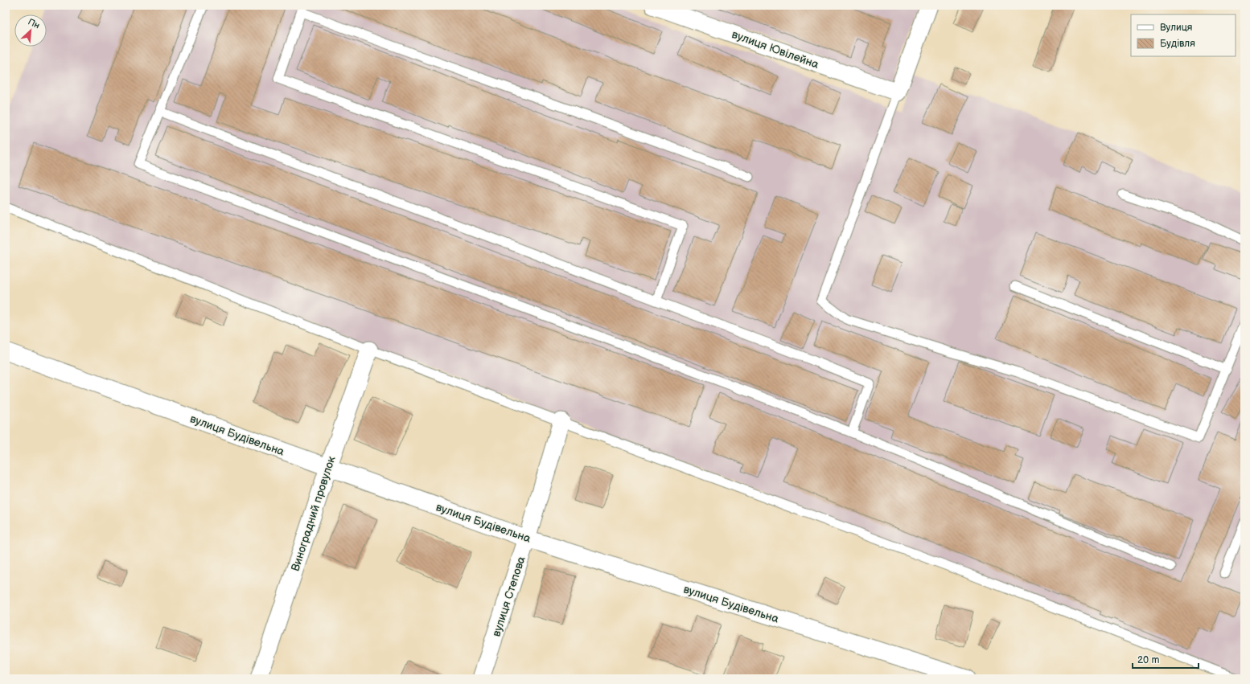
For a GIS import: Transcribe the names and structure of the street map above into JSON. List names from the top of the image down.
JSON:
{
  "streets": {
    "street": [
      "вулиця Ювілейна",
      "вулиця Будівельна",
      "Виноградний провулок",
      "вулиця Степова"
    ]
  },
  "crossings": [
    ["вулиця Будівельна", "Виноградний провулок"],
    ["вулиця Будівельна", "вулиця Степова"]
  ],
  "legend": ["Вулиця", "Будівля"],
  "scale_bar": "20 m",
  "north": "top right"
}
